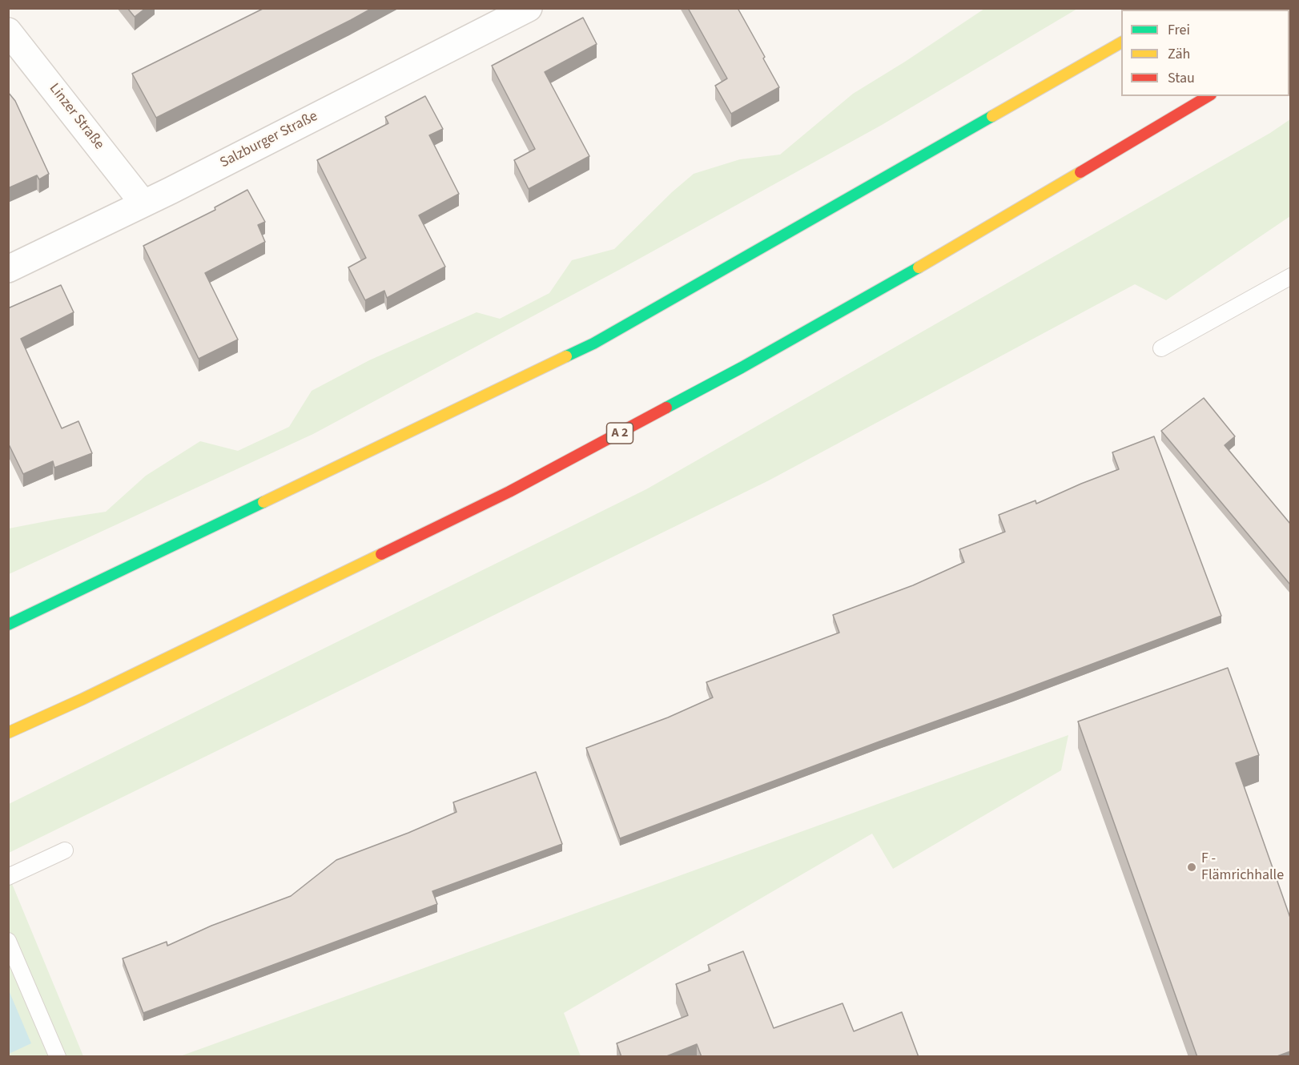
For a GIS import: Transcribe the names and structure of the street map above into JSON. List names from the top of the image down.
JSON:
{
  "streets": {
    "highway": ["A 2"],
    "street": ["Linzer Straße", "Salzburger Straße"]
  },
  "crossings": [
    ["Linzer Straße", "Salzburger Straße"]
  ],
  "places": ["F - Flämrichhalle"],
  "legend": ["Frei", "Zäh", "Stau"]
}
